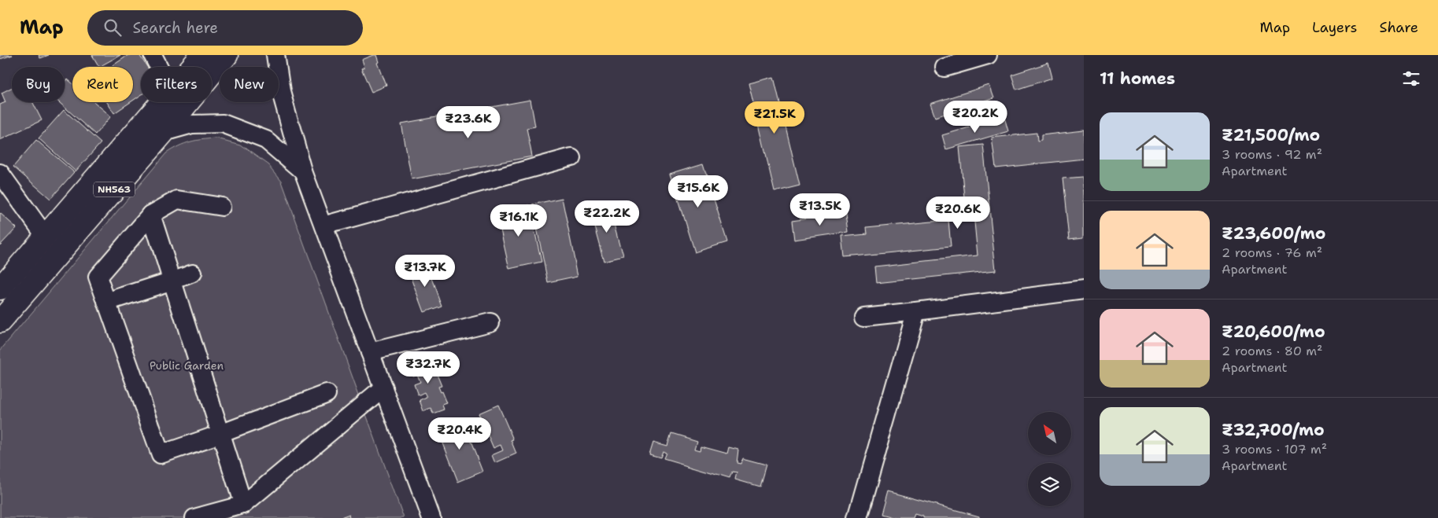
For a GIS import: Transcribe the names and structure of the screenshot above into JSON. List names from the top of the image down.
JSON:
{
  "streets": {
    "highway": ["NH563"]
  },
  "parks": ["Public Garden"],
  "north": "top left",
  "page": {
    "header": "Map",
    "search": "Search here",
    "nav": ["Map", "Layers", "Share"],
    "heading": "11 homes",
    "chip": [
      "Buy",
      "Rent",
      "Filters",
      "New"
    ],
    "price": [
      "₹20.2K",
      "₹21.5K",
      "₹23.6K",
      "₹15.6K",
      "₹13.5K",
      "₹20.6K",
      "₹22.2K",
      "₹16.1K",
      "₹13.7K",
      "₹32.7K",
      "₹20.4K"
    ],
    "list": [
      {
        "name": "₹21,500/mo",
        "note": "3 rooms · 92 m² · Apartment"
      },
      {
        "name": "₹23,600/mo",
        "note": "2 rooms · 76 m² · Apartment"
      },
      {
        "name": "₹20,600/mo",
        "note": "2 rooms · 80 m² · Apartment"
      },
      {
        "name": "₹32,700/mo",
        "note": "3 rooms · 107 m² · Apartment"
      }
    ]
  }
}
